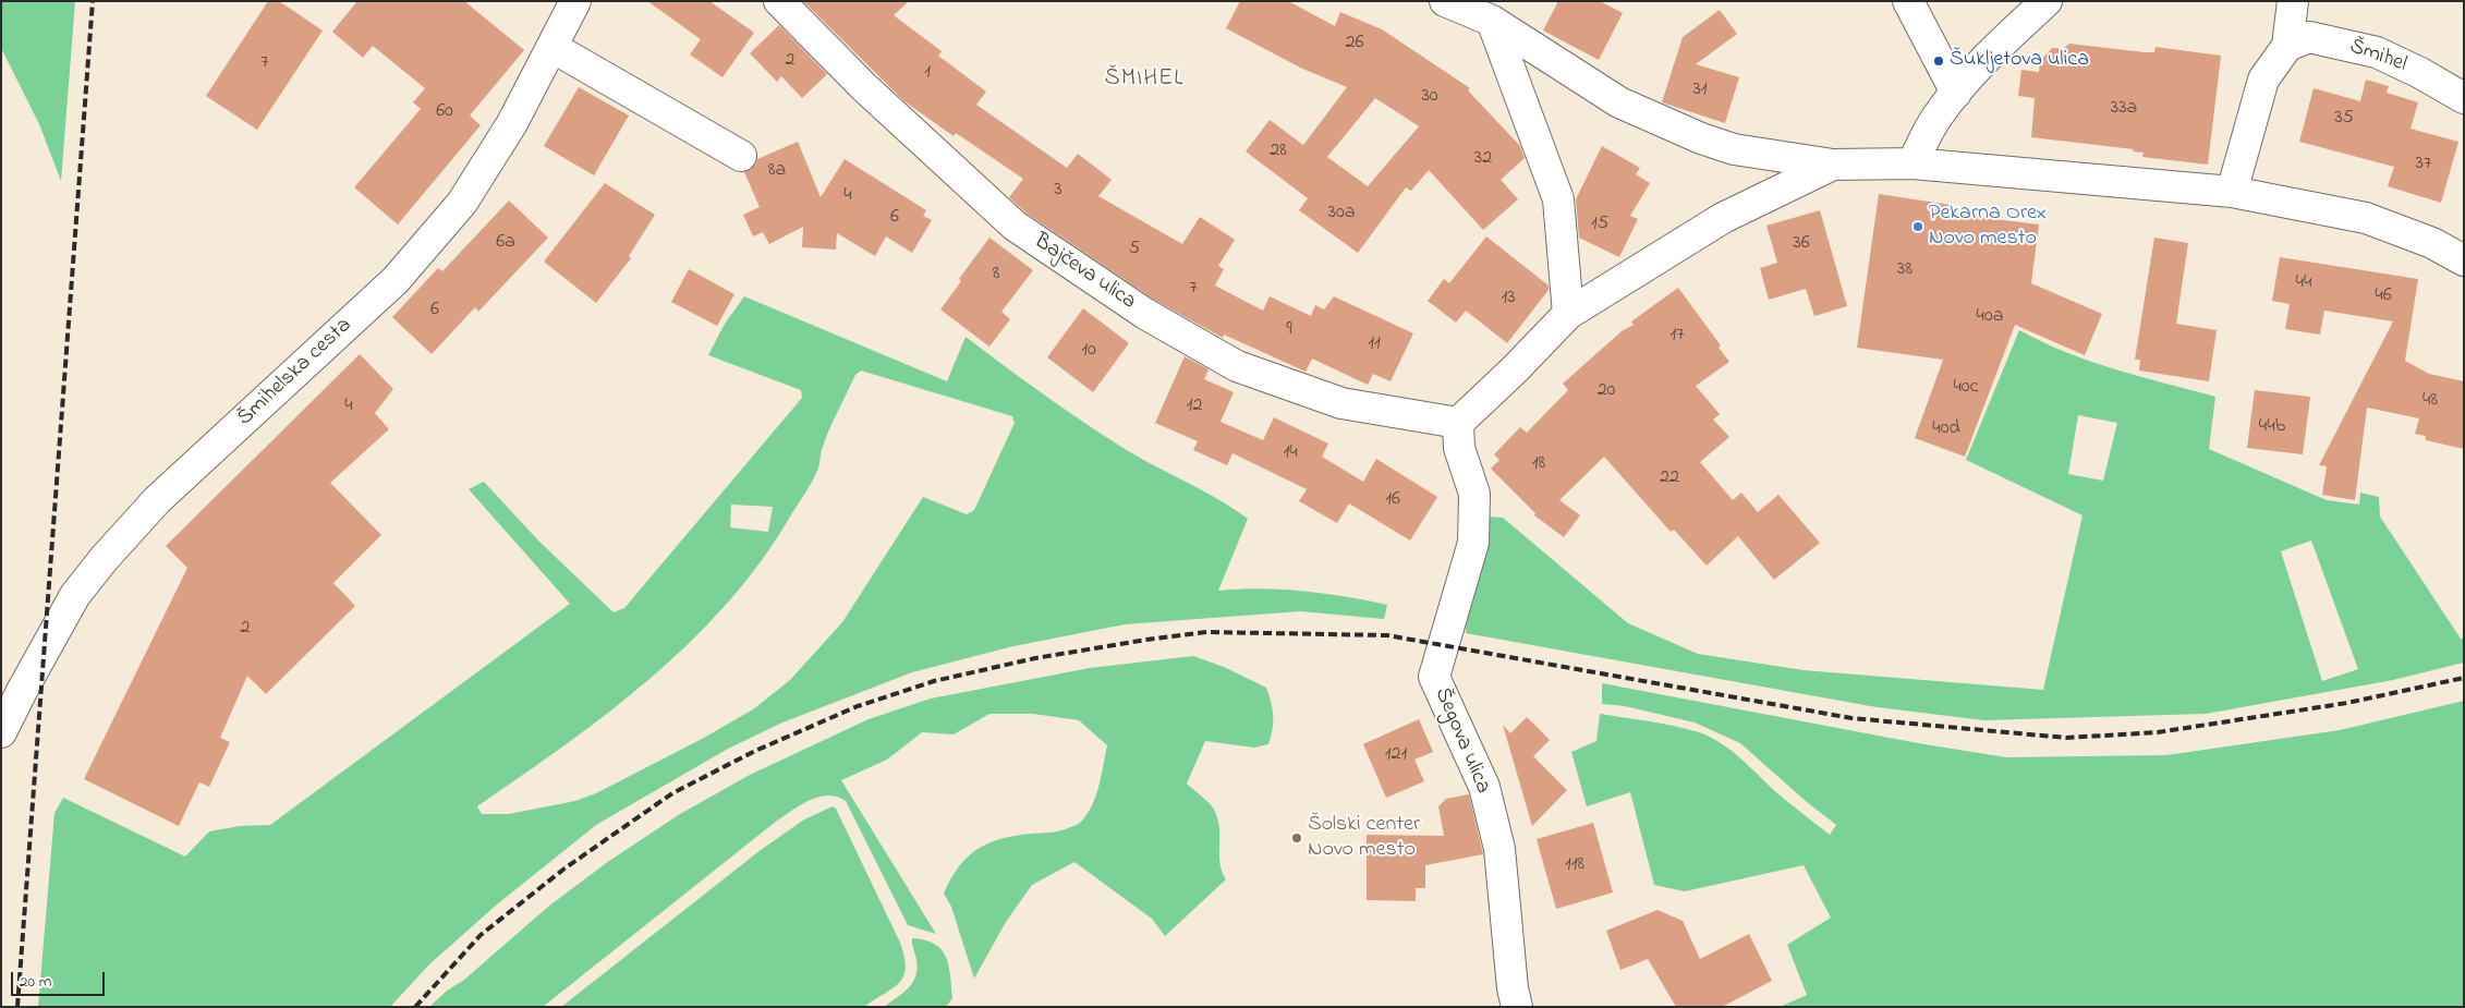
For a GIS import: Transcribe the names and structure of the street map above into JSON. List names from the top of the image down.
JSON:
{
  "streets": {
    "street": [
      "Šmihel",
      "Bajčeva ulica",
      "Šmihelska cesta",
      "Šegova ulica"
    ]
  },
  "crossings": [
    ["Bajčeva ulica", "Šegova ulica"]
  ],
  "districts": ["ŠMIHEL"],
  "places": ["Šukljetova ulica", "Pekarna Orex Novo mesto", "Šolski center Novo mesto"],
  "house_numbers": [
    "26",
    "2",
    "7",
    "1",
    "31",
    "30",
    "33a",
    "60",
    "35",
    "28",
    "32",
    "37",
    "8a",
    "3",
    "4",
    "30a",
    "6",
    "15",
    "6a",
    "36",
    "5",
    "38",
    "8",
    "44",
    "7",
    "46",
    "13",
    "6",
    "40a",
    "9",
    "17",
    "11",
    "10",
    "40c",
    "20",
    "48",
    "4",
    "12",
    "44b",
    "40d",
    "14",
    "18",
    "22",
    "16",
    "2",
    "121",
    "118"
  ],
  "scale_bar": "20 m"
}
